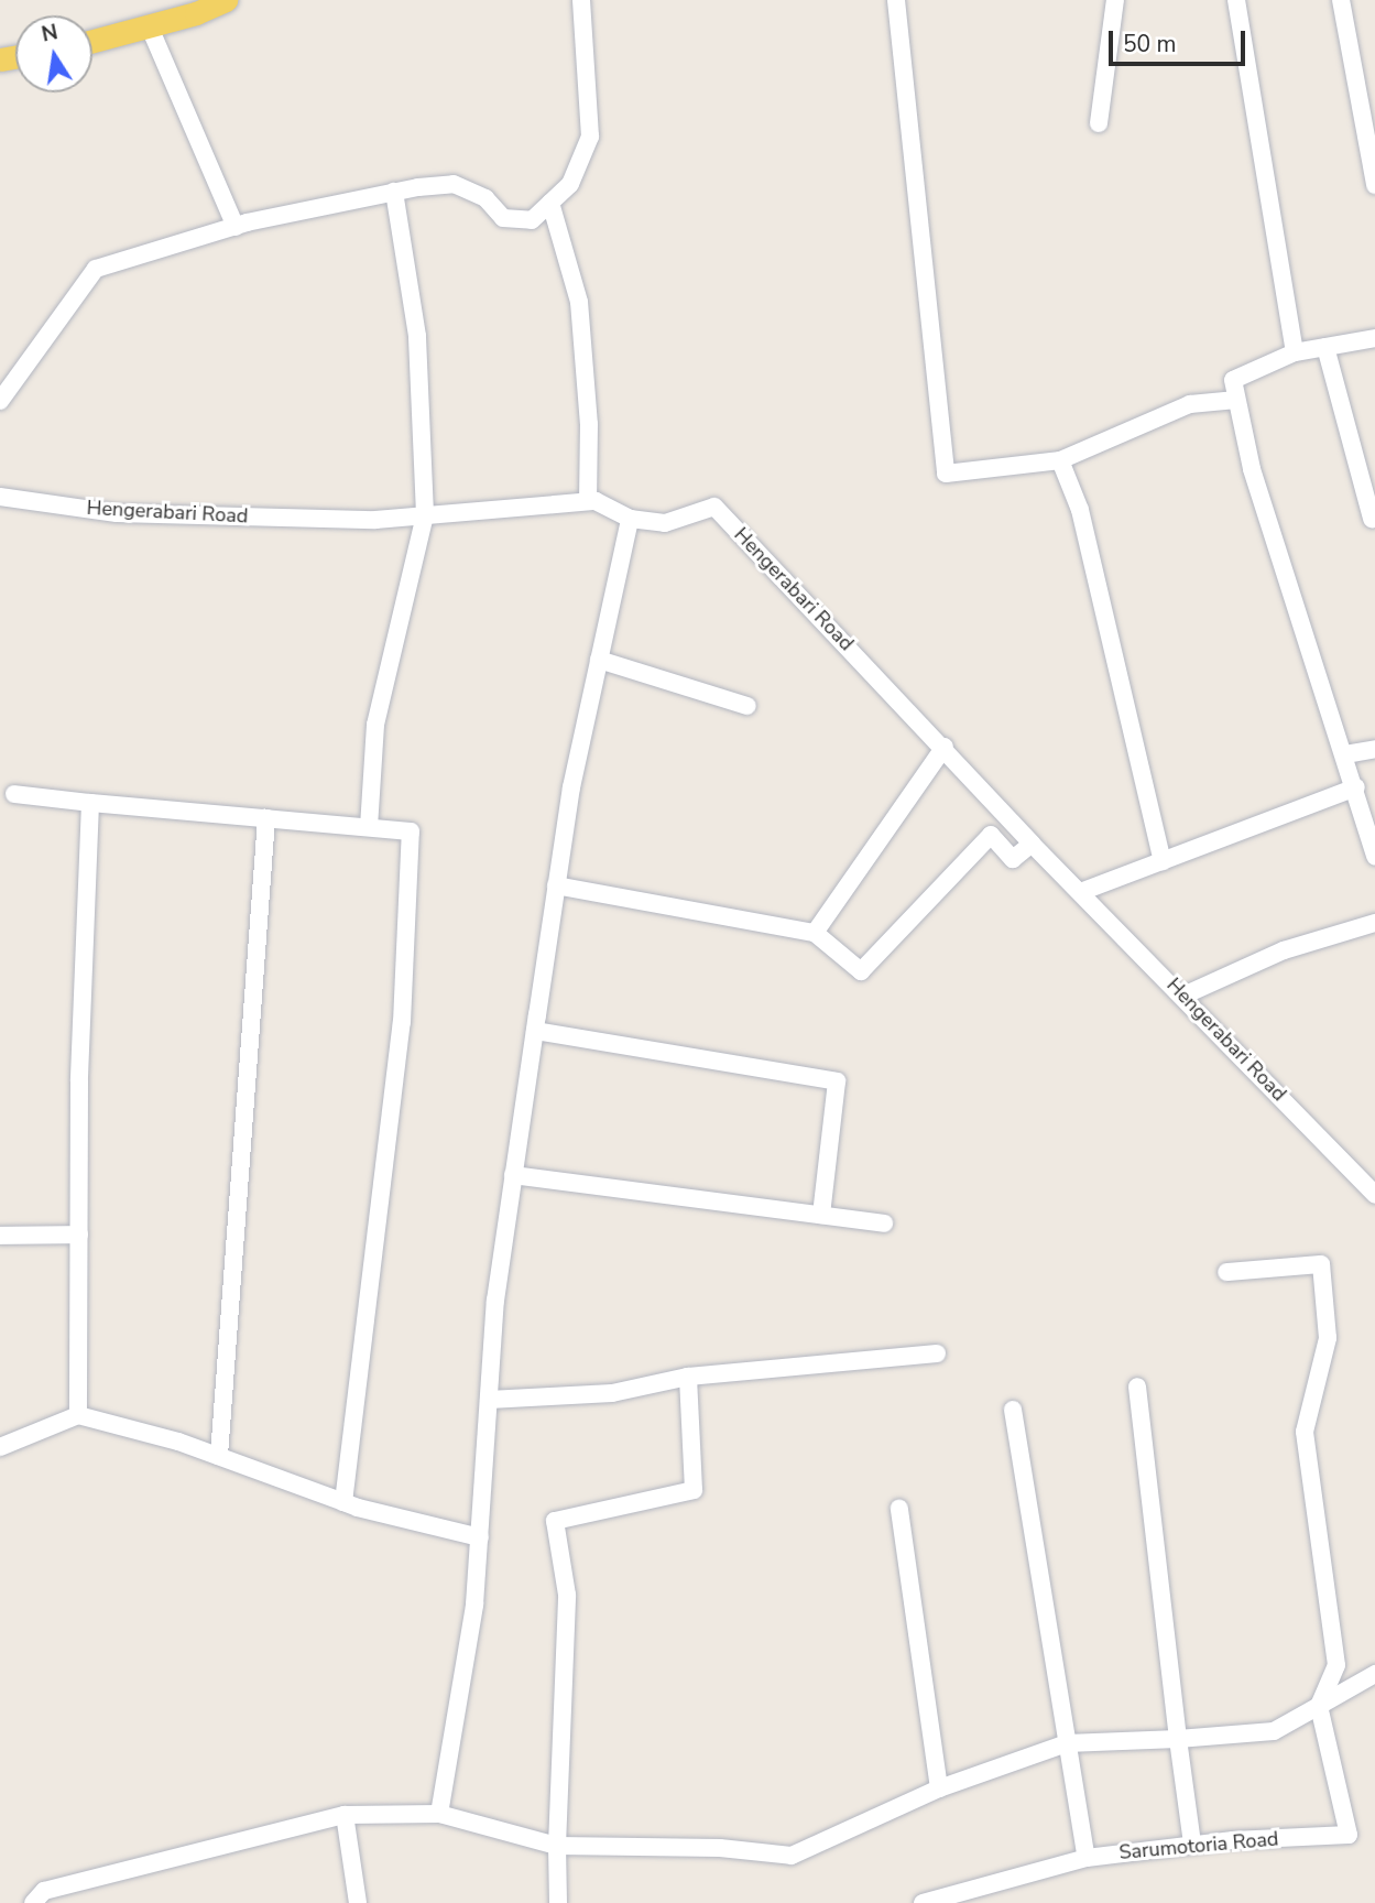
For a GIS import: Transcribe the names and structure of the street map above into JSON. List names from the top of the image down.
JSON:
{
  "streets": {
    "street": ["Hengerabari Road", "Sarumotoria Road"]
  },
  "scale_bar": "50 m",
  "north": "top"
}
